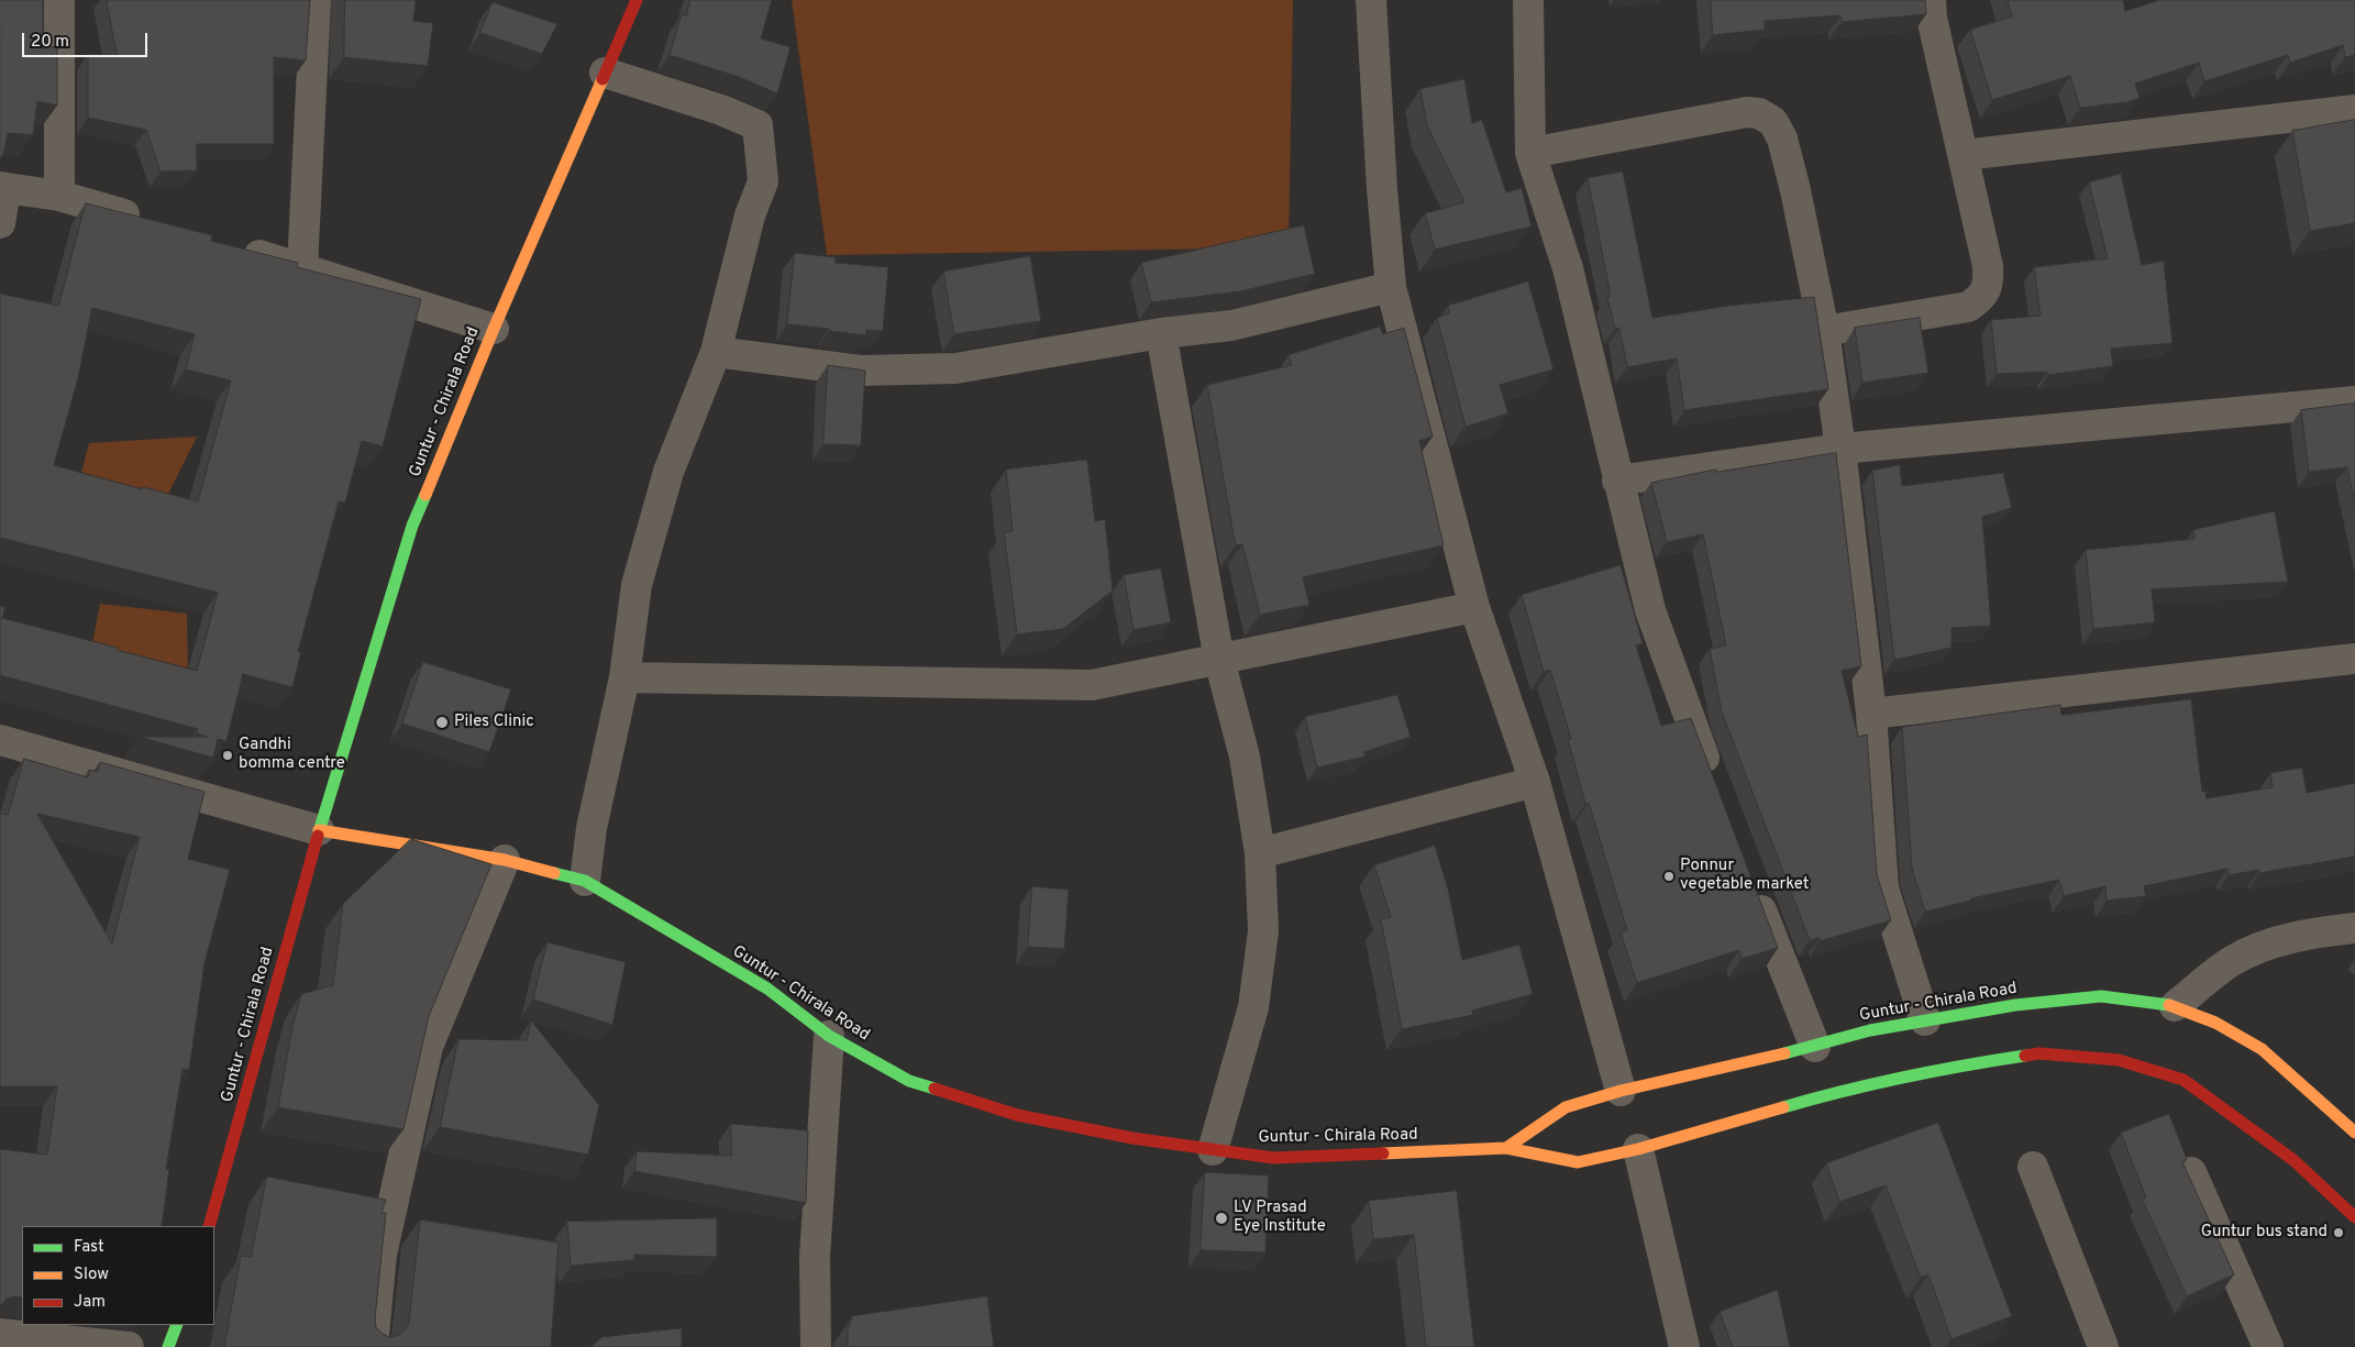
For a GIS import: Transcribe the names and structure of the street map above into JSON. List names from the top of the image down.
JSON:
{
  "streets": {
    "main road": ["Guntur - Chirala Road"]
  },
  "places": [
    "Piles Clinic",
    "Gandhi bomma centre",
    "Ponnur vegetable market",
    "LV Prasad Eye Institute",
    "Guntur bus stand"
  ],
  "legend": ["Fast", "Slow", "Jam"],
  "scale_bar": "20 m"
}
